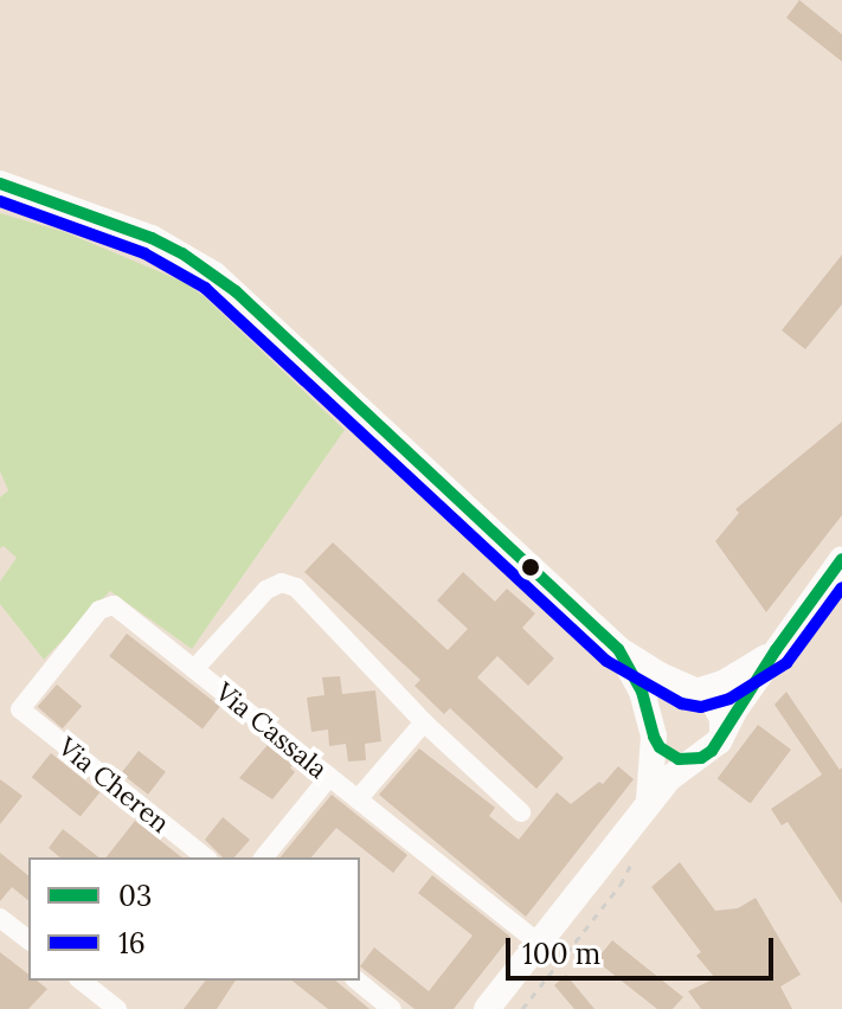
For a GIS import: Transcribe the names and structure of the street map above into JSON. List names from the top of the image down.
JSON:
{
  "streets": {
    "street": ["Via Cassala", "Via Cheren"]
  },
  "crossings": [
    ["Via Cassala", "Via Cheren"]
  ],
  "lines": ["transit line 03", "transit line 16"],
  "legend": ["03", "16"],
  "scale_bar": "100 m"
}
